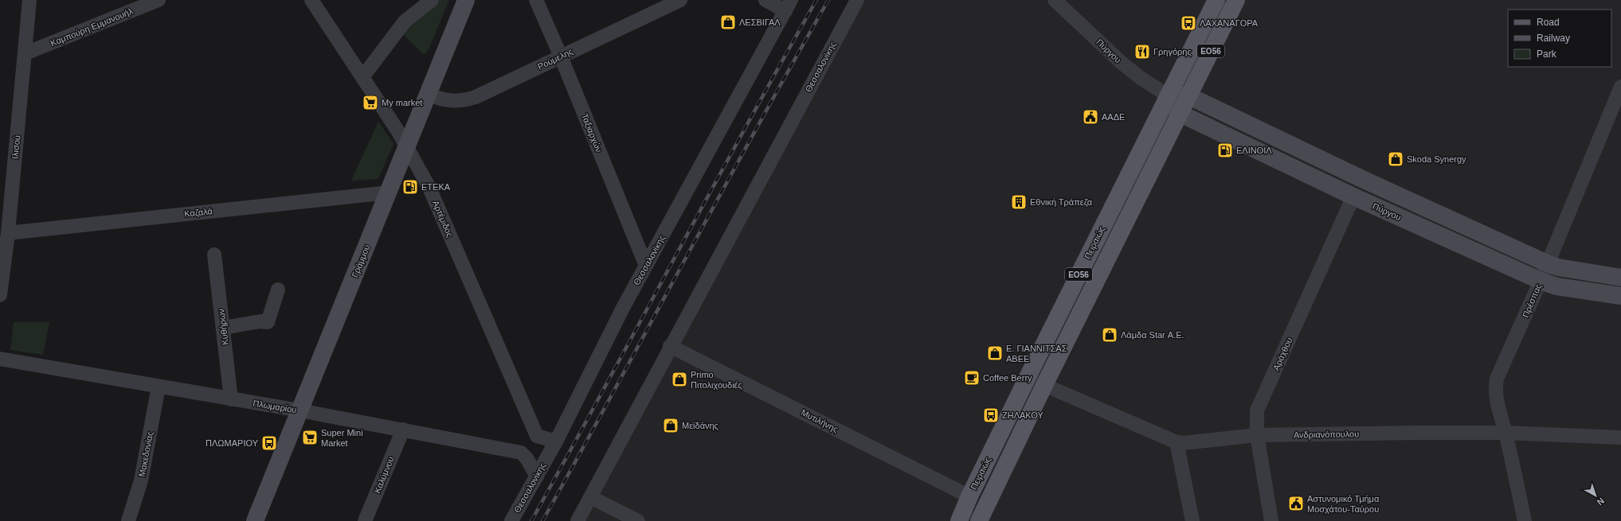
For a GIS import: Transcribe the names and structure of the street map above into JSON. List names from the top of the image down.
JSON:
{
  "streets": {
    "main road": ["ΕΟ56", "Πειραιώς"],
    "street": [
      "Καμπούρη Εμμανουήλ",
      "Πύργου",
      "Ρούμελης",
      "Θεσσαλονίκης",
      "Ταξιαρχών",
      "Ιλισού",
      "Καζαλά",
      "Αρτέμιδος",
      "Γράμμου",
      "Πρέσπας",
      "Κυθήρων",
      "Αράχθου",
      "Πλωμαρίου",
      "Μυτιλήνης",
      "Ανδριανόπουλου",
      "Μακεδονίας",
      "Καλύμνου"
    ]
  },
  "crossings": [
    ["Καμπούρη Εμμανουήλ", "Ιλισού"],
    ["Πύργου", "Πειραιώς"],
    ["Πύργου", "Πρέσπας"],
    ["Πύργου", "Αράχθου"],
    ["Ρούμελης", "Ταξιαρχών"],
    ["Ρούμελης", "Γράμμου"],
    ["Θεσσαλονίκης", "Ταξιαρχών"],
    ["Θεσσαλονίκης", "Αρτέμιδος"],
    ["Θεσσαλονίκης", "Πλωμαρίου"],
    ["Θεσσαλονίκης", "Μυτιλήνης"],
    ["Ιλισού", "Καζαλά"],
    ["Καζαλά", "Γράμμου"],
    ["Αρτέμιδος", "Γράμμου"],
    ["Πειραιώς", "Μυτιλήνης"],
    ["Πειραιώς", "Ανδριανόπουλου"],
    ["Γράμμου", "Πλωμαρίου"],
    ["Πρέσπας", "Ανδριανόπουλου"],
    ["Κυθήρων", "Πλωμαρίου"],
    ["Αράχθου", "Ανδριανόπουλου"],
    ["Πλωμαρίου", "Μακεδονίας"],
    ["Πλωμαρίου", "Καλύμνου"]
  ],
  "places": {
    "shop": [
      "ΛΕΣΒΙΓΑΛ",
      "Skoda Synergy",
      "Λάμδα Star Α.Ε.",
      "Ε. ΓΙΑΝΝΙΤΣΑΣ ΑΒΕΕ",
      "Primo Πιτολιχουδιές",
      "Μεϊδάνης"
    ],
    "bus stop": ["ΛΑΧΑΝΑΓΟΡΑ", "ΖΗΛΑΚΟΥ", "ΠΛΩΜΑΡΙΟΥ"],
    "restaurant": ["Γρηγόρης"],
    "supermarket": ["My market", "Super Mini Market"],
    "public building": ["ΑΑΔΕ", "Αστυνομικό Τμήμα Μοσχάτου-Ταύρου"],
    "fuel station": ["ΕΛΙΝΟΙΛ", "ΕΤΕΚΑ"],
    "building": ["Εθνική Τράπεζα"],
    "cafe": ["Coffee Berry"]
  },
  "legend": ["Road", "Railway", "Park"],
  "north": "bottom right"
}
